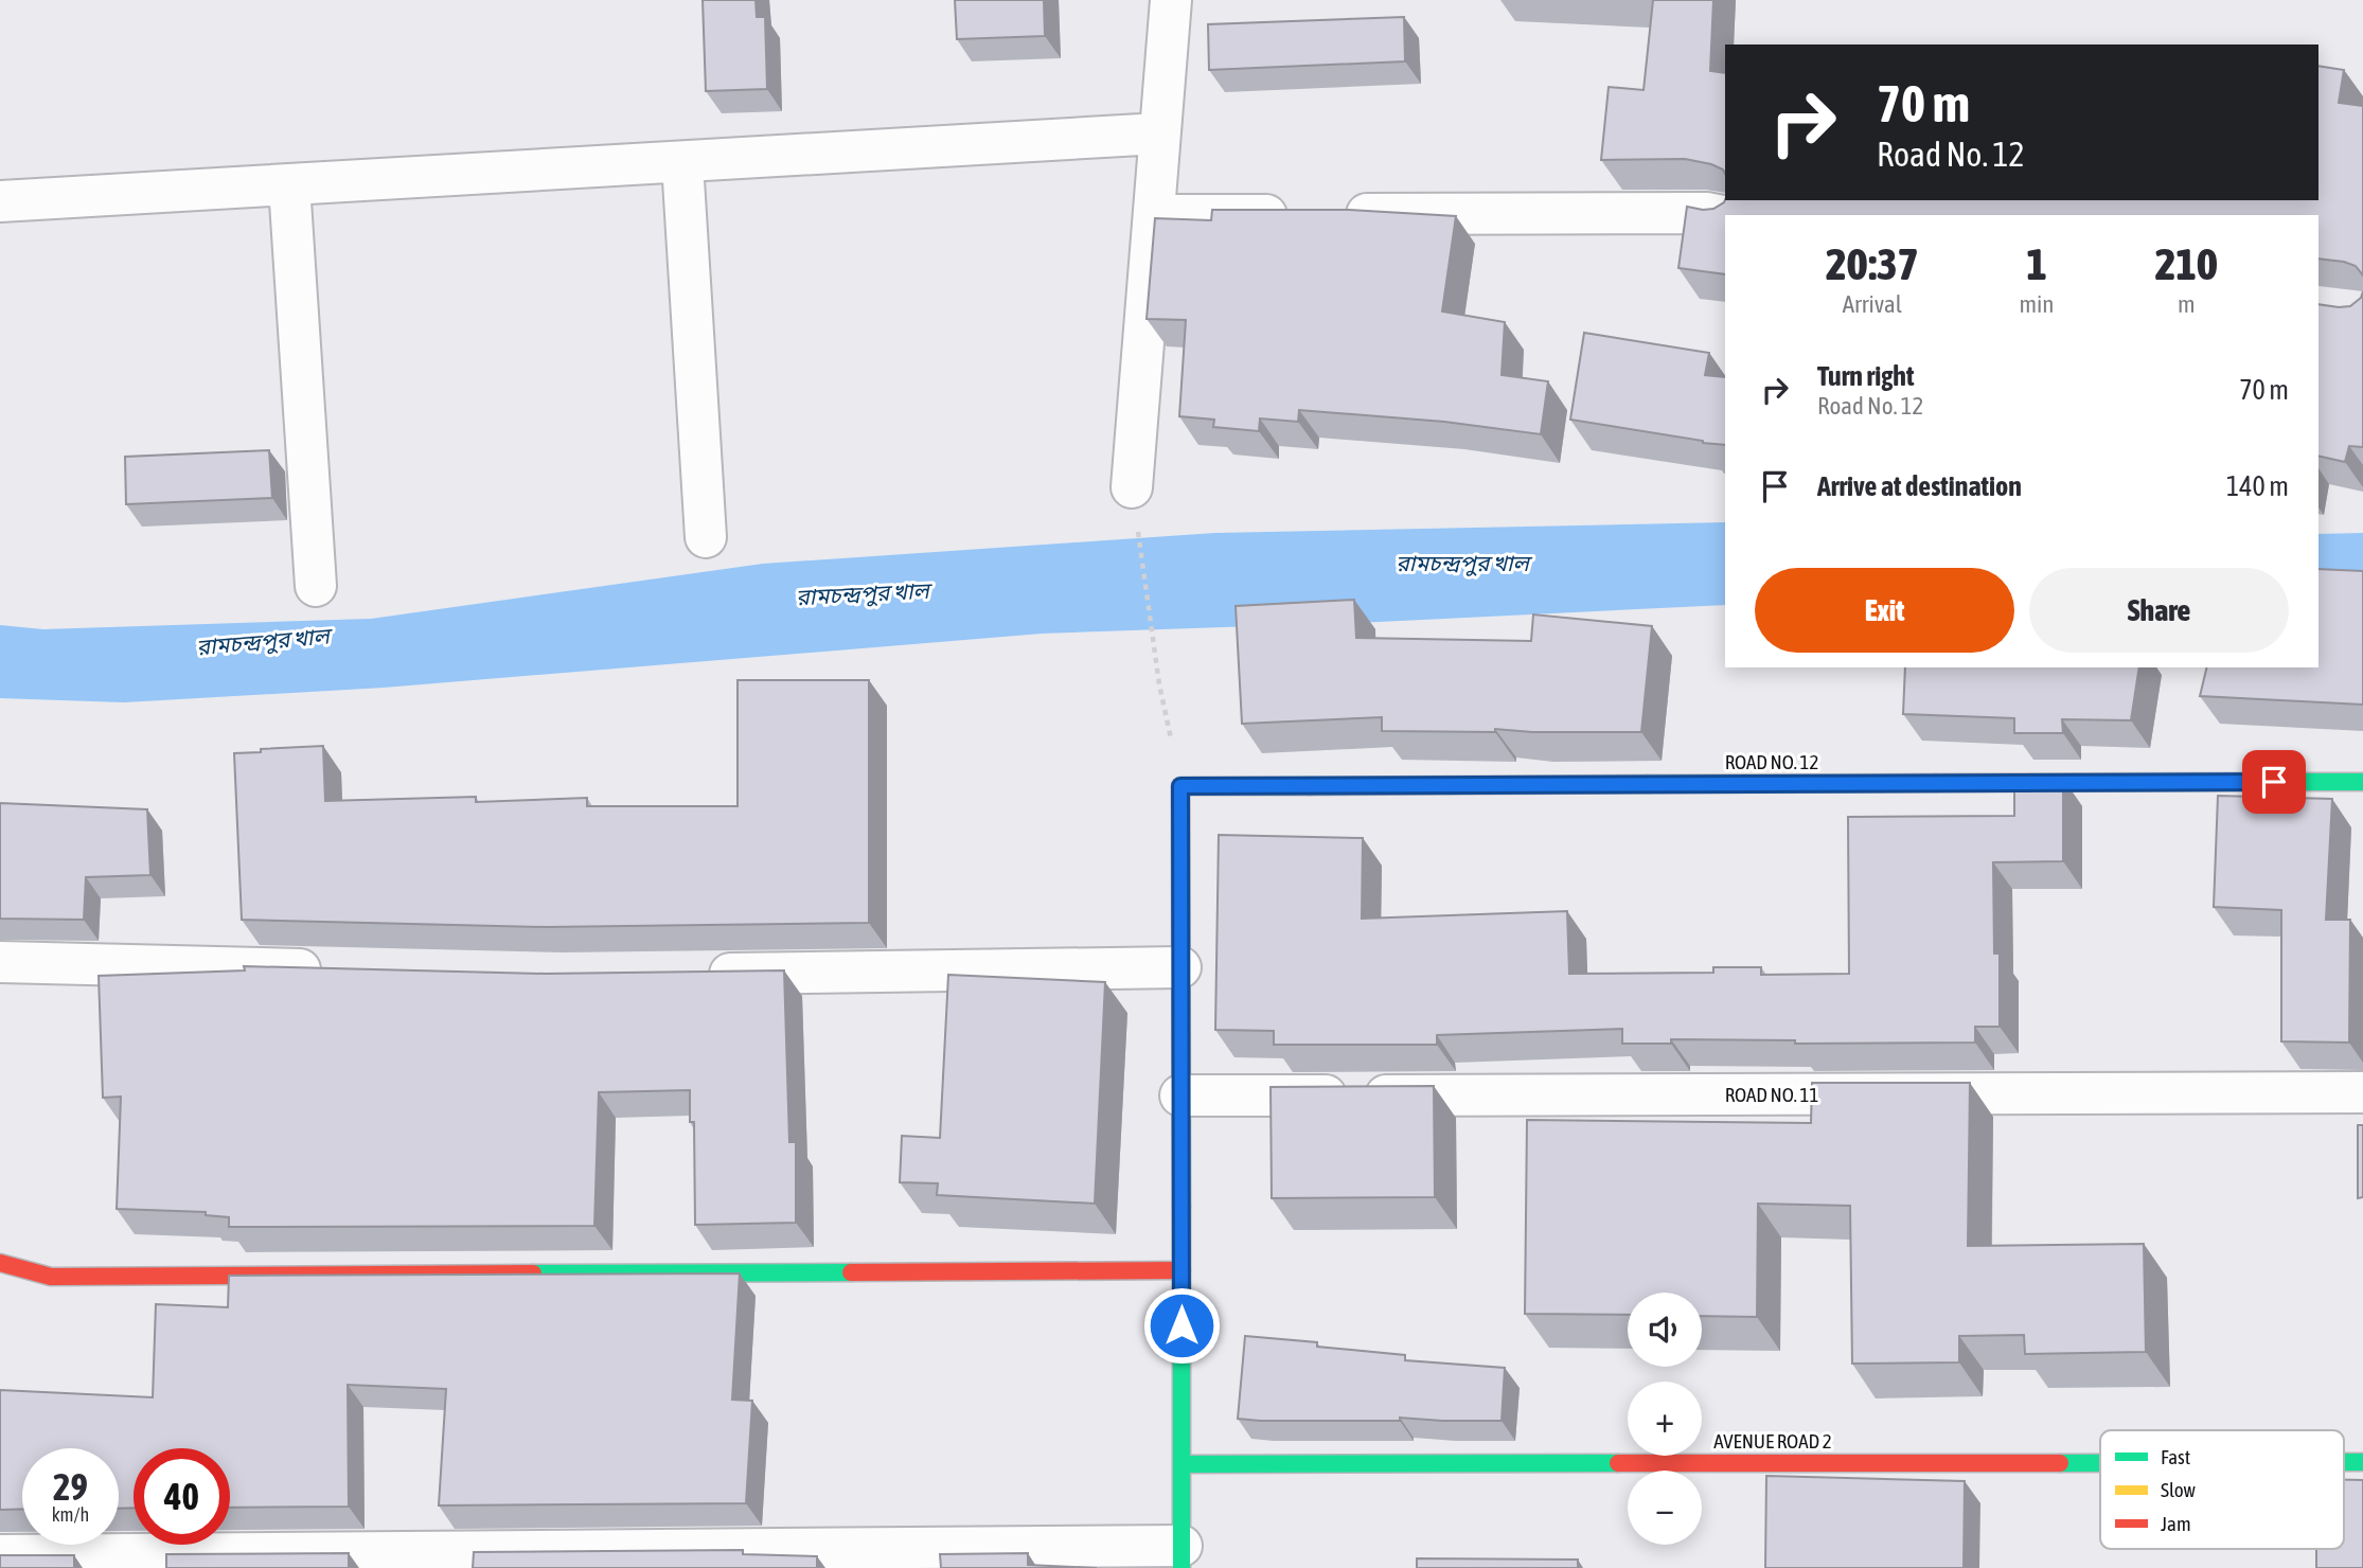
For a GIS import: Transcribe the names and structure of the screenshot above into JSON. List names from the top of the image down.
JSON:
{
  "streets": {
    "street": ["ROAD NO. 12", "ROAD NO. 11", "AVENUE ROAD 2"]
  },
  "water": ["রামচন্দ্রপুর খাল"],
  "legend": ["Fast", "Slow", "Jam"],
  "page": {
    "turn": ["70 m", "Road No. 12"],
    "eta": [
      "20:37",
      "Arrival",
      "1",
      "min",
      "210",
      "m"
    ],
    "list": [
      {
        "name": "Turn right",
        "note": "Road No. 12",
        "value": "70 m"
      },
      {
        "name": "Arrive at destination",
        "value": "140 m"
      }
    ],
    "buttons": ["Exit", "Share"],
    "map_buttons": ["+", "−"],
    "speed": "29 km/h",
    "limit": "40"
  }
}
